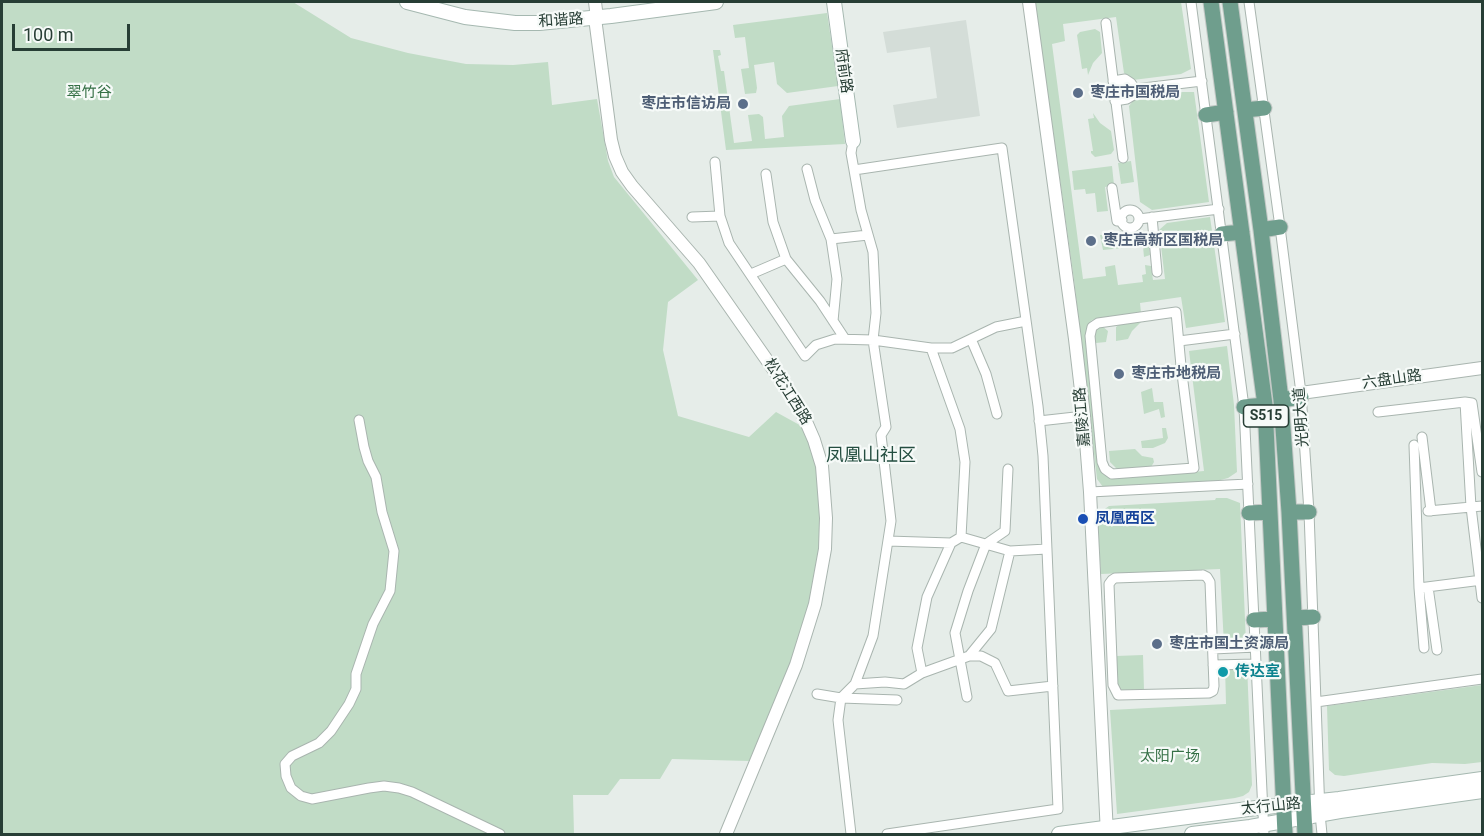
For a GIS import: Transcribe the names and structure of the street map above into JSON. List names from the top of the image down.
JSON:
{
  "streets": {
    "main road": [
      "和谐路",
      "府前路",
      "S515",
      "光明大道",
      "太行山路"
    ],
    "street": ["六盘山路", "松花江西路", "嘉陵江路"]
  },
  "crossings": [
    ["和谐路", "松花江西路"],
    ["六盘山路", "光明大道"],
    ["S515", "太行山路"],
    ["嘉陵江路", "太行山路"],
    ["光明大道", "太行山路"]
  ],
  "districts": ["凤凰山社区"],
  "parks": ["翠竹谷", "太阳广场"],
  "places": [
    "枣庄市国税局",
    "枣庄市信访局",
    "枣庄高新区国税局",
    "枣庄市地税局",
    "凤凰西区",
    "枣庄市国土资源局",
    "传达室"
  ],
  "scale_bar": "100 m"
}
